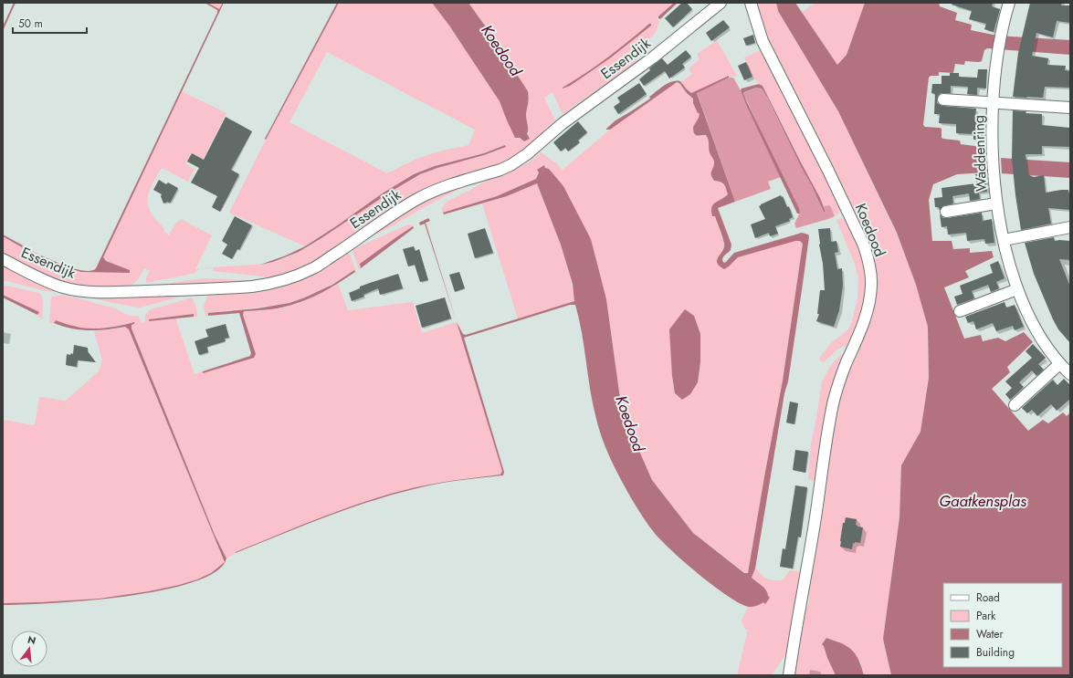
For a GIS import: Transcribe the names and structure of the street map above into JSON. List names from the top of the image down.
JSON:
{
  "streets": {
    "street": ["Essendijk", "Waddenring", "Koedood"]
  },
  "water": ["Koedood", "Gaatkensplas"],
  "legend": [
    "Road",
    "Park",
    "Water",
    "Building"
  ],
  "scale_bar": "50 m",
  "north": "top"
}
